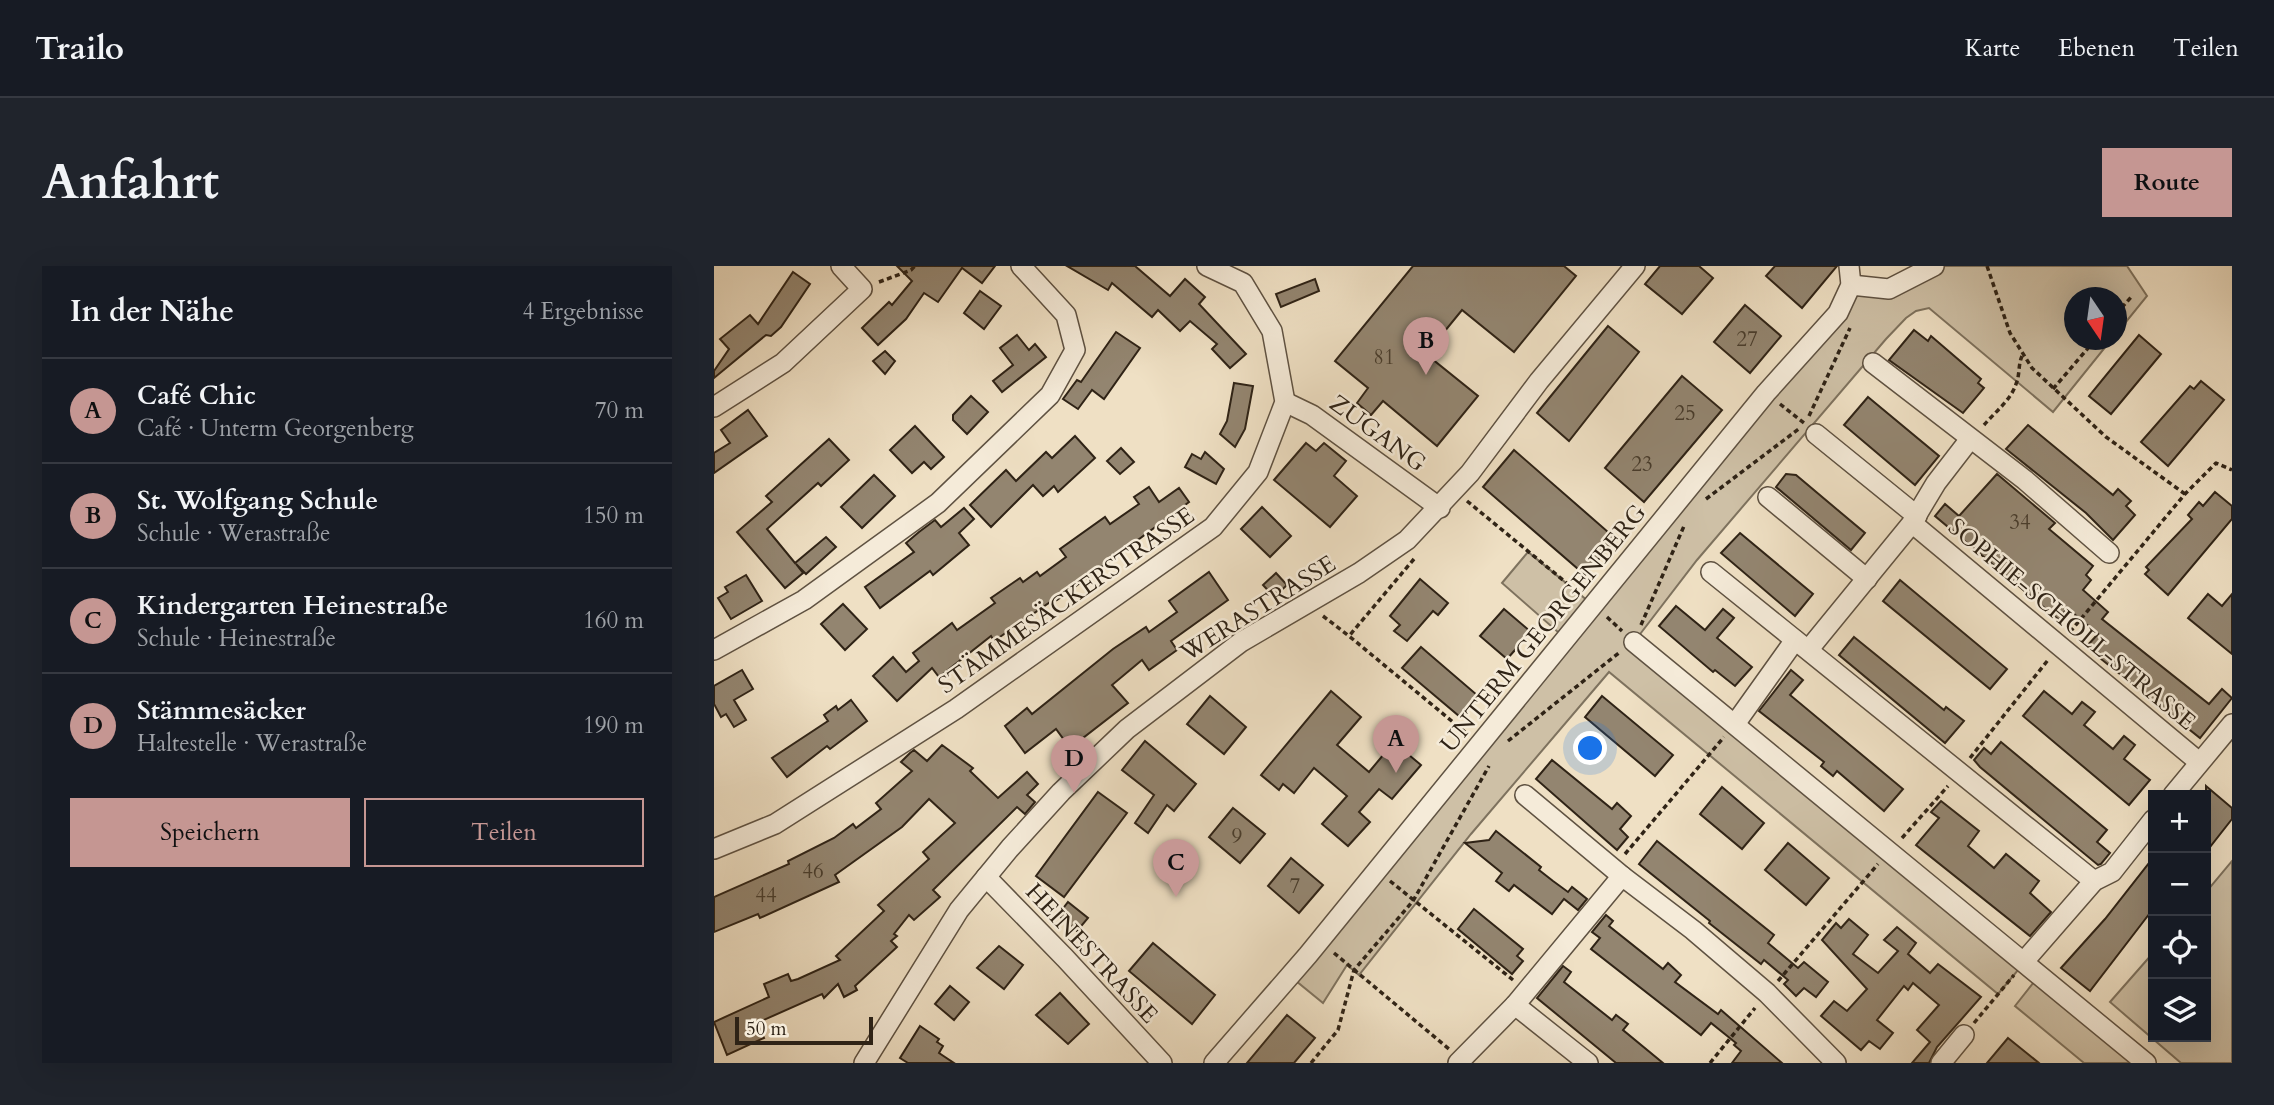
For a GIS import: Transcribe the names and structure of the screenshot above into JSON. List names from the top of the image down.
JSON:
{
  "streets": {
    "street": [
      "ZUGANG",
      "STÄMMESÄCKERSTRASSE",
      "WERASTRASSE",
      "SOPHIE-SCHOLL-STRASSE",
      "UNTERM GEORGENBERG",
      "HEINESTRASSE"
    ]
  },
  "crossings": [
    ["ZUGANG", "STÄMMESÄCKERSTRASSE"],
    ["ZUGANG", "WERASTRASSE"],
    ["WERASTRASSE", "HEINESTRASSE"]
  ],
  "house_numbers": [
    "27",
    "81",
    "25",
    "23",
    "34",
    "9",
    "46",
    "7",
    "44"
  ],
  "scale_bar": "50 m",
  "north": "bottom",
  "page": {
    "header": "Trailo",
    "nav": ["Karte", "Ebenen", "Teilen"],
    "buttons": [
      "Route",
      ["Speichern", "Teilen"]
    ],
    "title": "Anfahrt",
    "heading": ["In der Nähe", "4 Ergebnisse"],
    "pins": [
      "B",
      "A",
      "D",
      "C"
    ],
    "list": [
      {
        "mark": "A",
        "name": "Café Chic",
        "note": "Café · Unterm Georgenberg",
        "value": "70 m"
      },
      {
        "mark": "B",
        "name": "St. Wolfgang Schule",
        "note": "Schule · Werastraße",
        "value": "150 m"
      },
      {
        "mark": "C",
        "name": "Kindergarten Heinestraße",
        "note": "Schule · Heinestraße",
        "value": "160 m"
      },
      {
        "mark": "D",
        "name": "Stämmesäcker",
        "note": "Haltestelle · Werastraße",
        "value": "190 m"
      }
    ],
    "map_buttons": ["+", "−"],
    "scale": "50 m"
  }
}
